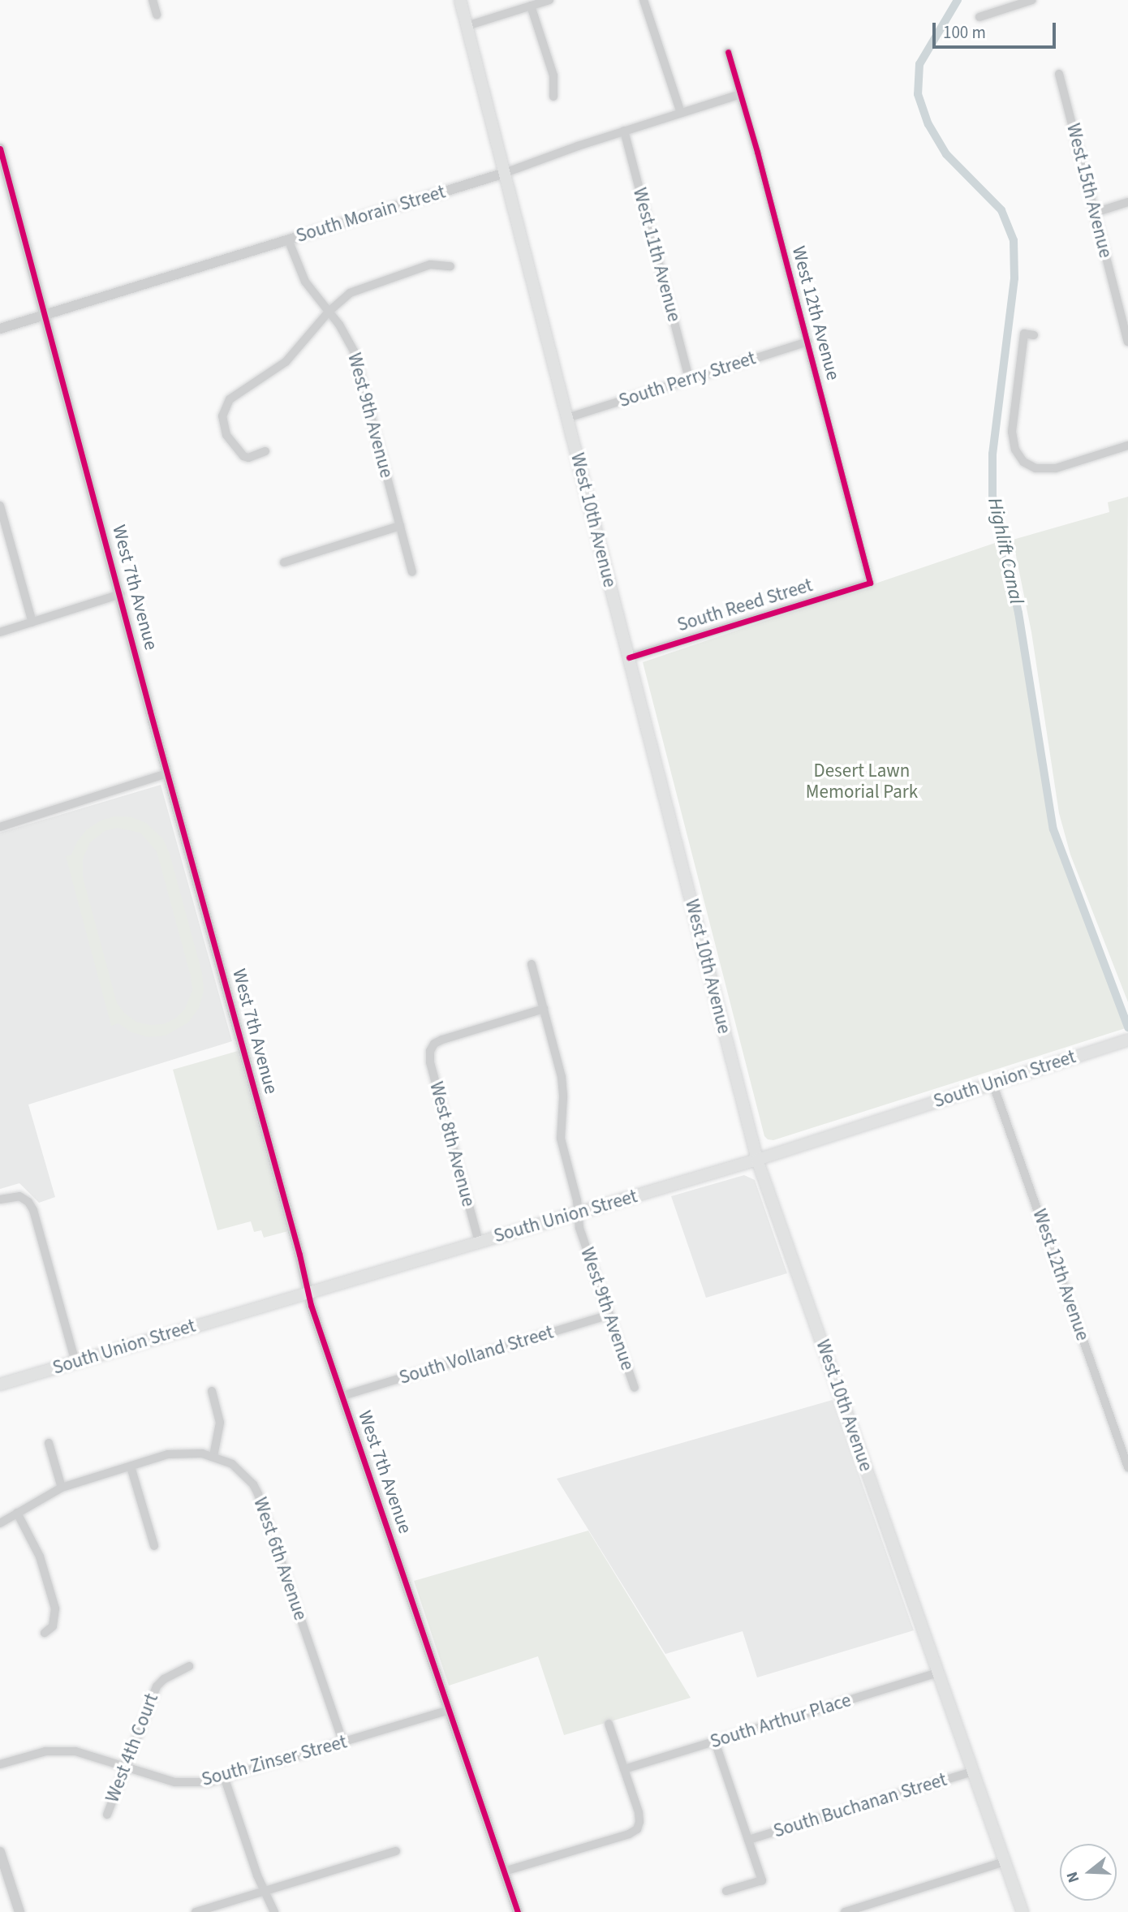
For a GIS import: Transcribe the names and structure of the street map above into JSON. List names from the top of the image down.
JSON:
{
  "streets": {
    "main road": ["West 10th Avenue", "South Union Street"],
    "street": [
      "West 15th Avenue",
      "South Morain Street",
      "West 11th Avenue",
      "West 12th Avenue",
      "South Perry Street",
      "West 9th Avenue",
      "West 7th Avenue",
      "South Reed Street",
      "West 8th Avenue",
      "South Volland Street",
      "West 6th Avenue",
      "South Arthur Place",
      "West 4th Court",
      "South Zinser Street",
      "South Buchanan Street"
    ]
  },
  "crossings": [
    ["South Morain Street", "West 11th Avenue"],
    ["South Morain Street", "West 12th Avenue"],
    ["South Morain Street", "West 9th Avenue"],
    ["South Morain Street", "West 10th Avenue"],
    ["South Morain Street", "West 7th Avenue"],
    ["West 11th Avenue", "South Perry Street"],
    ["West 12th Avenue", "South Perry Street"],
    ["West 12th Avenue", "South Reed Street"],
    ["West 12th Avenue", "South Union Street"],
    ["South Perry Street", "West 10th Avenue"],
    ["West 9th Avenue", "South Union Street"],
    ["West 9th Avenue", "West 8th Avenue"],
    ["West 9th Avenue", "South Volland Street"],
    ["West 10th Avenue", "South Reed Street"],
    ["West 10th Avenue", "South Union Street"],
    ["West 10th Avenue", "South Arthur Place"],
    ["West 10th Avenue", "South Buchanan Street"],
    ["West 7th Avenue", "South Union Street"],
    ["West 7th Avenue", "South Volland Street"],
    ["West 7th Avenue", "South Zinser Street"],
    ["South Union Street", "West 8th Avenue"],
    ["West 6th Avenue", "South Zinser Street"],
    ["West 4th Court", "South Zinser Street"]
  ],
  "water": ["Highlift Canal"],
  "parks": ["Desert Lawn Memorial Park"],
  "scale_bar": "100 m",
  "north": "left"
}
